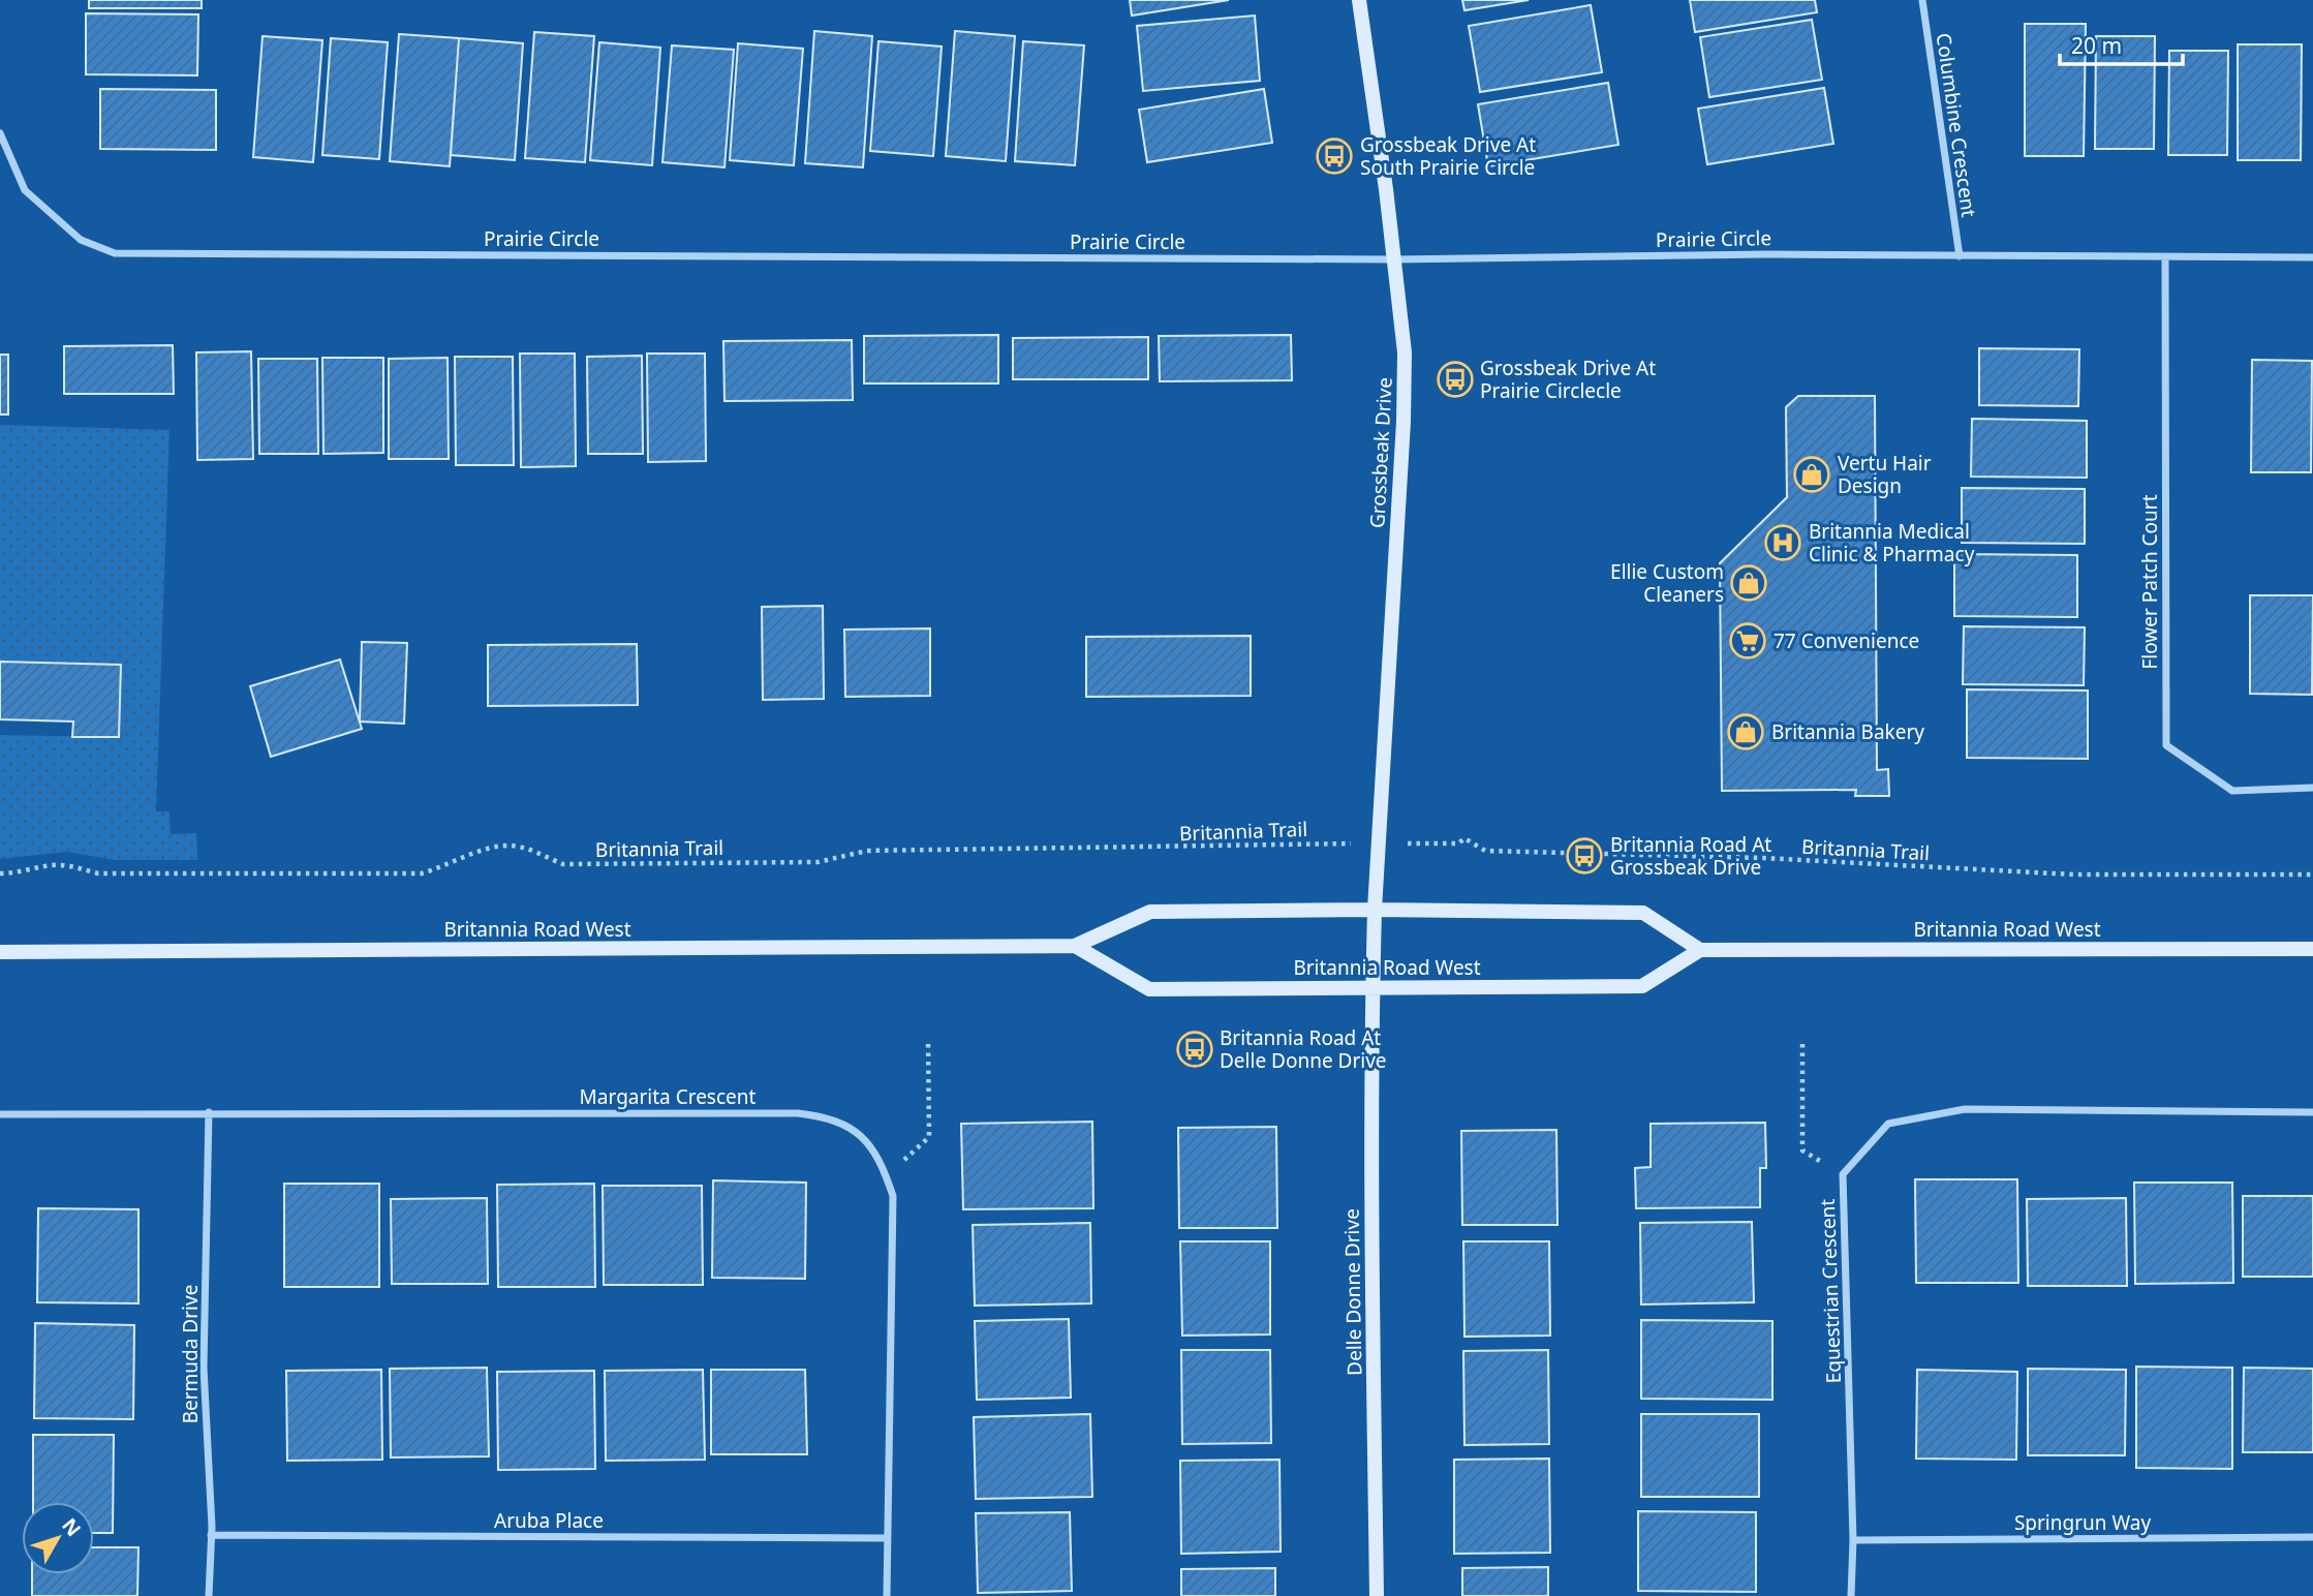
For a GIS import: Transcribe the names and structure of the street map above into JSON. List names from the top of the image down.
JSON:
{
  "streets": {
    "main road": ["Grossbeak Drive", "Britannia Road West", "Delle Donne Drive"],
    "street": [
      "Columbine Crescent",
      "Prairie Circle",
      "Flower Patch Court",
      "Margarita Crescent",
      "Equestrian Crescent",
      "Bermuda Drive",
      "Aruba Place",
      "Springrun Way"
    ],
    "path": ["Britannia Trail"]
  },
  "crossings": [
    ["Columbine Crescent", "Prairie Circle"],
    ["Prairie Circle", "Grossbeak Drive"],
    ["Prairie Circle", "Flower Patch Court"],
    ["Grossbeak Drive", "Britannia Trail"],
    ["Grossbeak Drive", "Britannia Road West"],
    ["Grossbeak Drive", "Delle Donne Drive"],
    ["Britannia Road West", "Delle Donne Drive"],
    ["Margarita Crescent", "Bermuda Drive"],
    ["Margarita Crescent", "Aruba Place"],
    ["Equestrian Crescent", "Springrun Way"],
    ["Bermuda Drive", "Aruba Place"]
  ],
  "places": {
    "bus stop": [
      "Grossbeak Drive At South Prairie Circle",
      "Grossbeak Drive At Prairie Circlecle",
      "Britannia Road At Grossbeak Drive",
      "Britannia Road At Delle Donne Drive"
    ],
    "shop": ["Vertu Hair Design", "Ellie Custom Cleaners", "Britannia Bakery"],
    "hospital": ["Britannia Medical Clinic & Pharmacy"],
    "supermarket": ["77 Convenience"]
  },
  "scale_bar": "20 m",
  "north": "top right"
}
